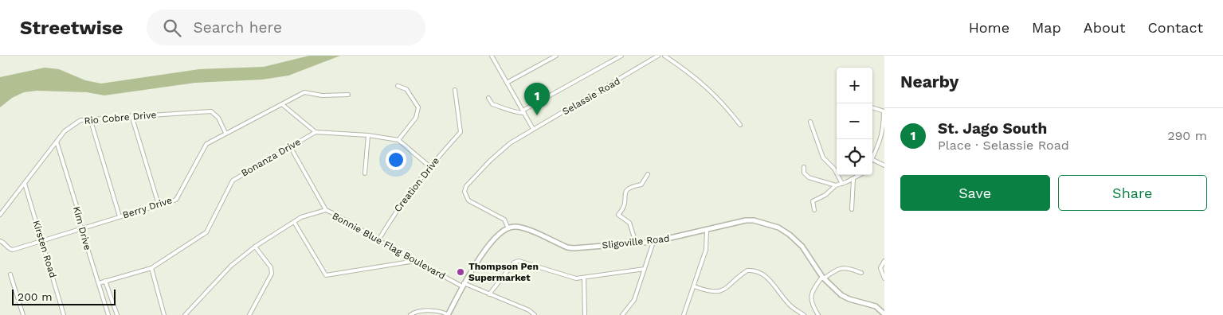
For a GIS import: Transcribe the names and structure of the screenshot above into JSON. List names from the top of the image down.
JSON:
{
  "streets": {
    "street": [
      "Selassie Road",
      "Rio Cobre Drive",
      "Bonanza Drive",
      "Creation Drive",
      "Berry Drive",
      "Kim Drive",
      "Sligoville Road",
      "Bonnie Blue Flag Boulevard",
      "Kirsten Road"
    ]
  },
  "crossings": [
    ["Selassie Road", "Sligoville Road"],
    ["Rio Cobre Drive", "Berry Drive"],
    ["Rio Cobre Drive", "Kim Drive"],
    ["Rio Cobre Drive", "Kirsten Road"],
    ["Bonanza Drive", "Kim Drive"],
    ["Creation Drive", "Bonnie Blue Flag Boulevard"],
    ["Berry Drive", "Kim Drive"],
    ["Berry Drive", "Kirsten Road"]
  ],
  "places": ["Thompson Pen Supermarket"],
  "scale_bar": "200 m",
  "page": {
    "header": "Streetwise",
    "search": "Search here",
    "nav": [
      "Home",
      "Map",
      "About",
      "Contact"
    ],
    "heading": "Nearby",
    "map_buttons": ["+", "−"],
    "pins": "1",
    "list": [
      {
        "mark": "1",
        "name": "St. Jago South",
        "note": "Place · Selassie Road",
        "value": "290 m"
      }
    ],
    "buttons": ["Save", "Share"],
    "scale": "200 m"
  }
}
